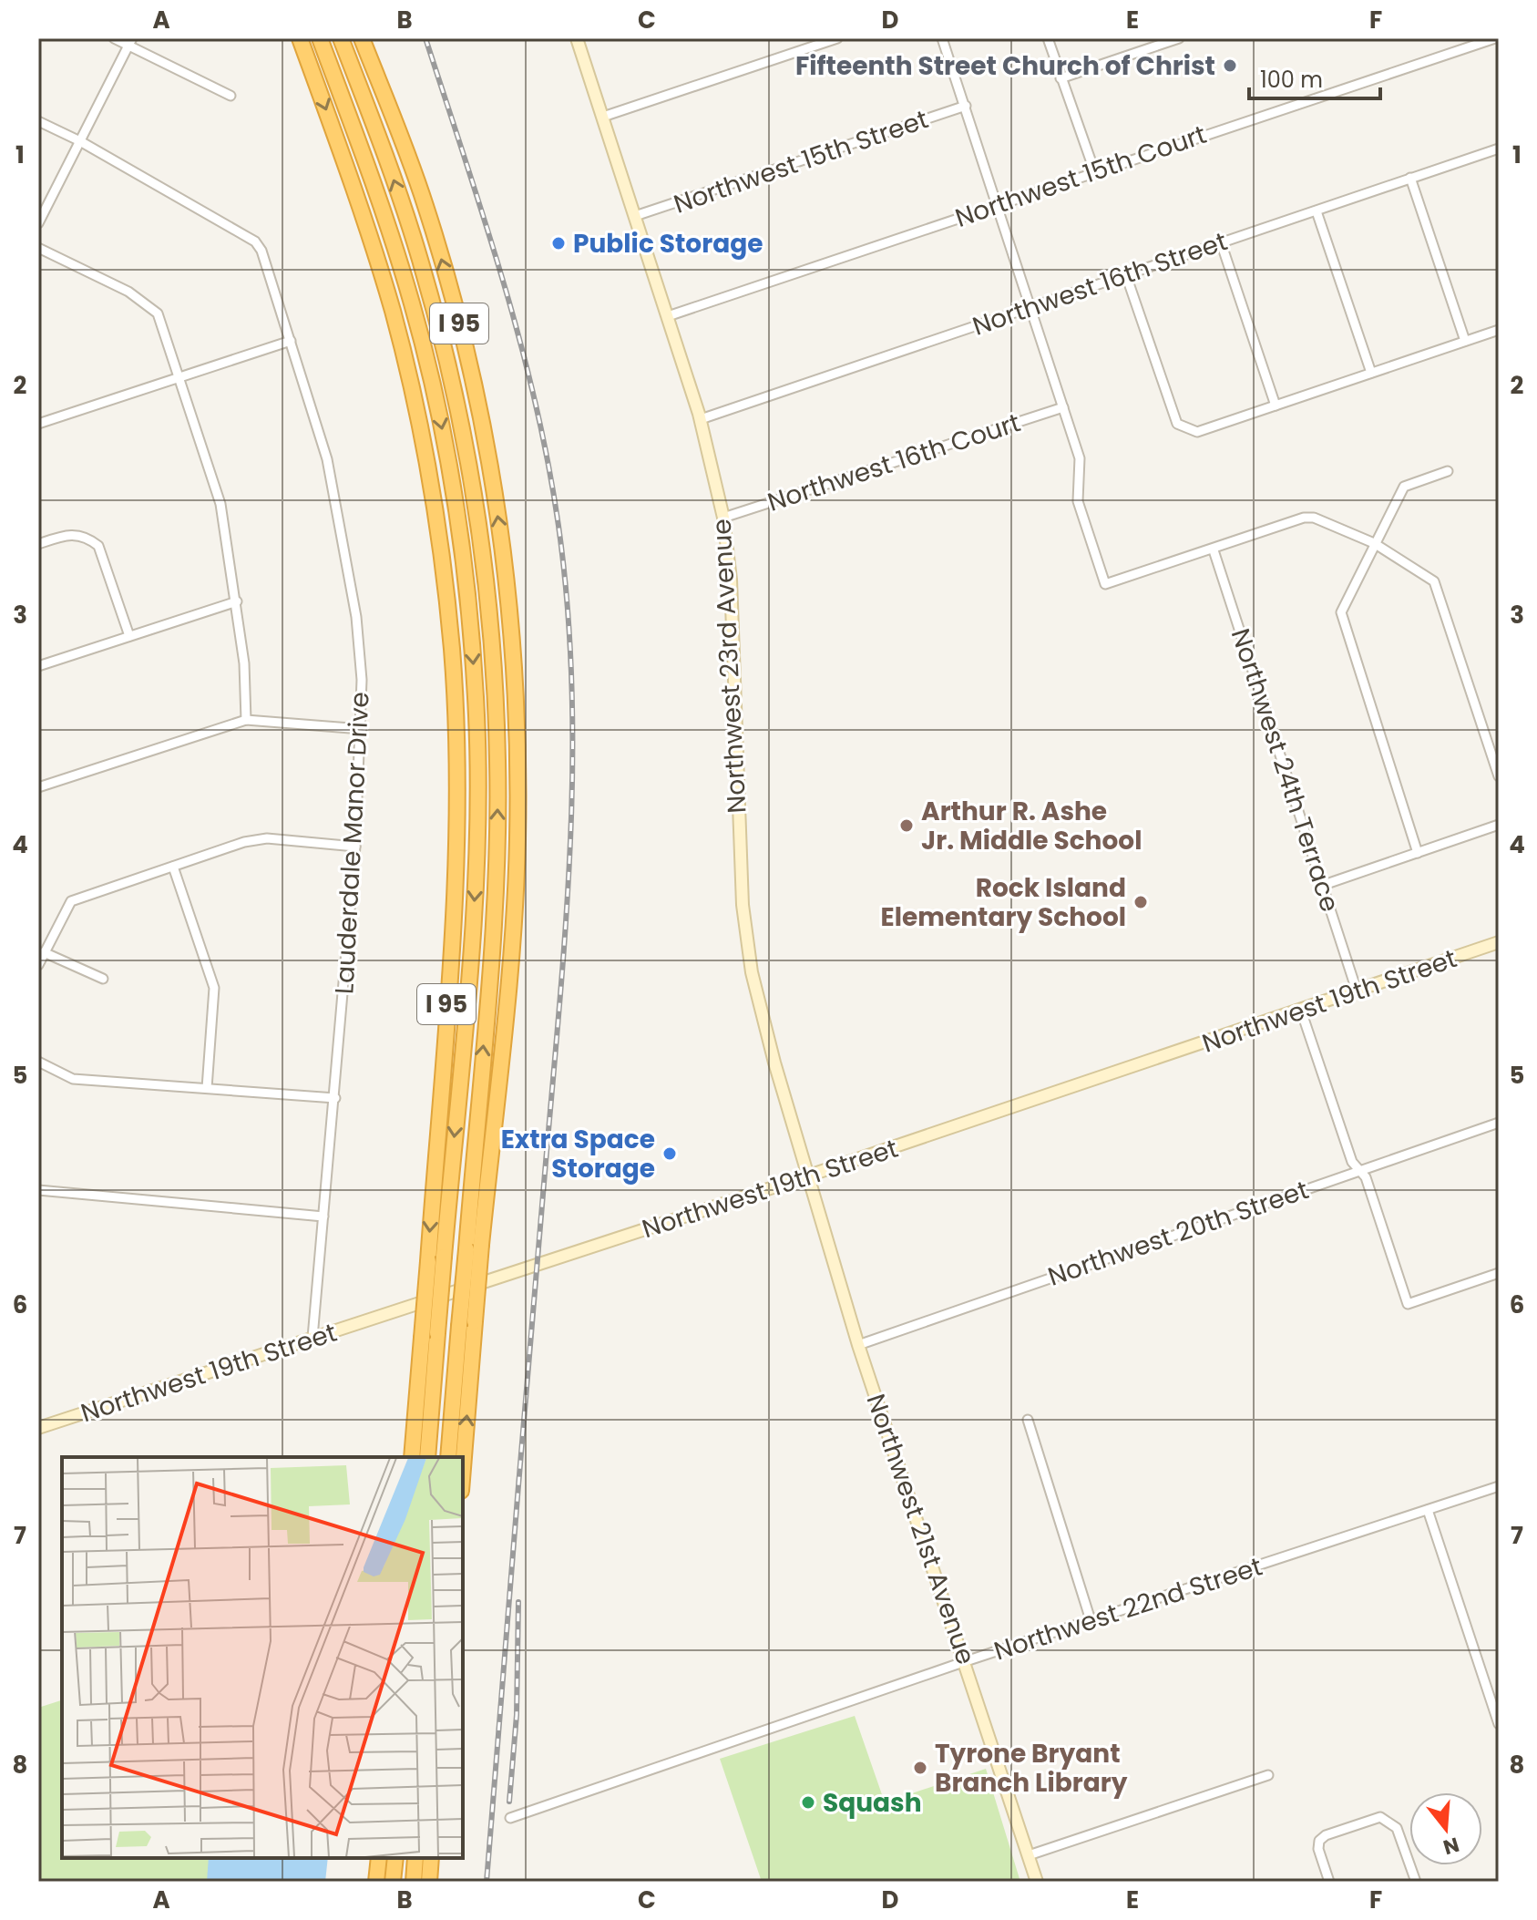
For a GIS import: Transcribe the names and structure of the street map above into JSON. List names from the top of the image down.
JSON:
{
  "streets": {
    "highway": ["I 95"],
    "street": [
      "Northwest 15th Street",
      "Northwest 15th Court",
      "Northwest 16th Street",
      "Northwest 16th Court",
      "Northwest 23rd Avenue",
      "Northwest 24th Terrace",
      "Lauderdale Manor Drive",
      "Northwest 19th Street",
      "Northwest 20th Street",
      "Northwest 21st Avenue",
      "Northwest 22nd Street"
    ]
  },
  "crossings": [
    ["Northwest 15th Street", "Northwest 23rd Avenue"],
    ["Northwest 15th Court", "Northwest 23rd Avenue"],
    ["Northwest 16th Street", "Northwest 23rd Avenue"],
    ["Northwest 16th Court", "Northwest 23rd Avenue"],
    ["Northwest 23rd Avenue", "Northwest 19th Street"],
    ["Northwest 23rd Avenue", "Northwest 21st Avenue"],
    ["Northwest 24th Terrace", "Northwest 19th Street"],
    ["Lauderdale Manor Drive", "Northwest 19th Street"],
    ["Northwest 19th Street", "Northwest 21st Avenue"],
    ["Northwest 20th Street", "Northwest 21st Avenue"],
    ["Northwest 21st Avenue", "Northwest 22nd Street"]
  ],
  "places": [
    "Fifteenth Street Church of Christ",
    "Public Storage",
    "Arthur R. Ashe Jr. Middle School",
    "Rock Island Elementary School",
    "Extra Space Storage",
    "Tyrone Bryant Branch Library",
    "Squash"
  ],
  "scale_bar": "100 m",
  "north": "bottom",
  "grid": {
    "columns": [
      "A",
      "B",
      "C",
      "D",
      "E",
      "F"
    ],
    "rows": [
      "1",
      "2",
      "3",
      "4",
      "5",
      "6",
      "7",
      "8"
    ]
  }
}
